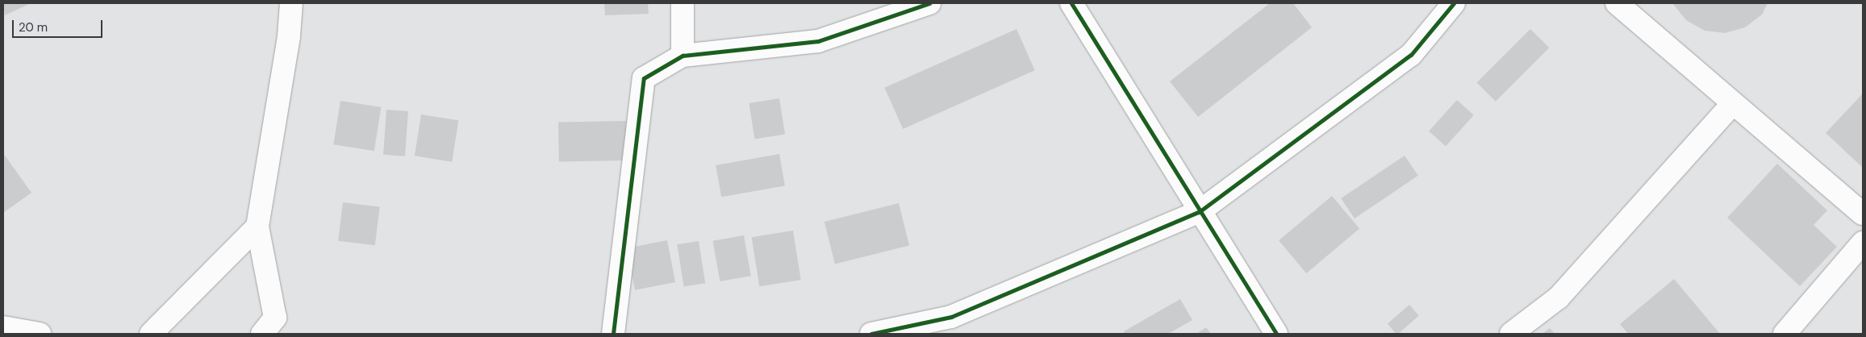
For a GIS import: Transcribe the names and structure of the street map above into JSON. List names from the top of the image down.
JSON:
{
  "scale_bar": "20 m"
}
